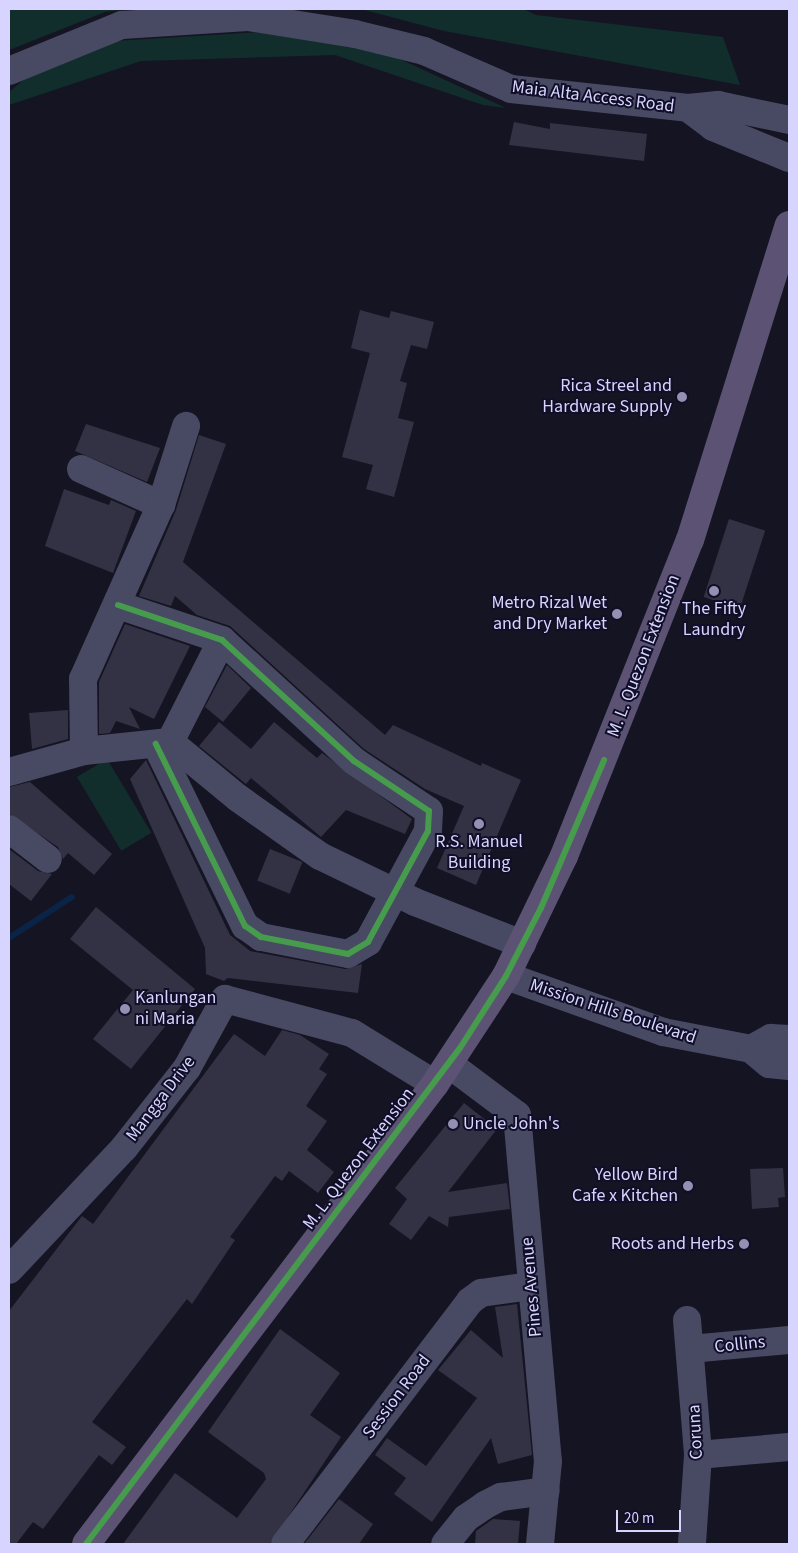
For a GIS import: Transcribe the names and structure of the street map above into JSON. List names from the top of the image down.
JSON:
{
  "streets": {
    "main road": ["M. L. Quezon Extension"],
    "street": [
      "Maia Alta Access Road",
      "Mission Hills Boulevard",
      "Mangga Drive",
      "Pines Avenue",
      "Collins",
      "Session Road",
      "Coruna"
    ]
  },
  "crossings": [
    ["M. L. Quezon Extension", "Mission Hills Boulevard"],
    ["M. L. Quezon Extension", "Mangga Drive"],
    ["M. L. Quezon Extension", "Pines Avenue"],
    ["Mangga Drive", "Pines Avenue"],
    ["Pines Avenue", "Session Road"],
    ["Collins", "Coruna"]
  ],
  "places": [
    "Rica Streel and Hardware Supply",
    "The Fifty Laundry",
    "Metro Rizal Wet and Dry Market",
    "R.S. Manuel Building",
    "Kanlungan ni Maria",
    "Uncle John's",
    "Yellow Bird Cafe x Kitchen",
    "Roots and Herbs"
  ],
  "scale_bar": "20 m"
}
